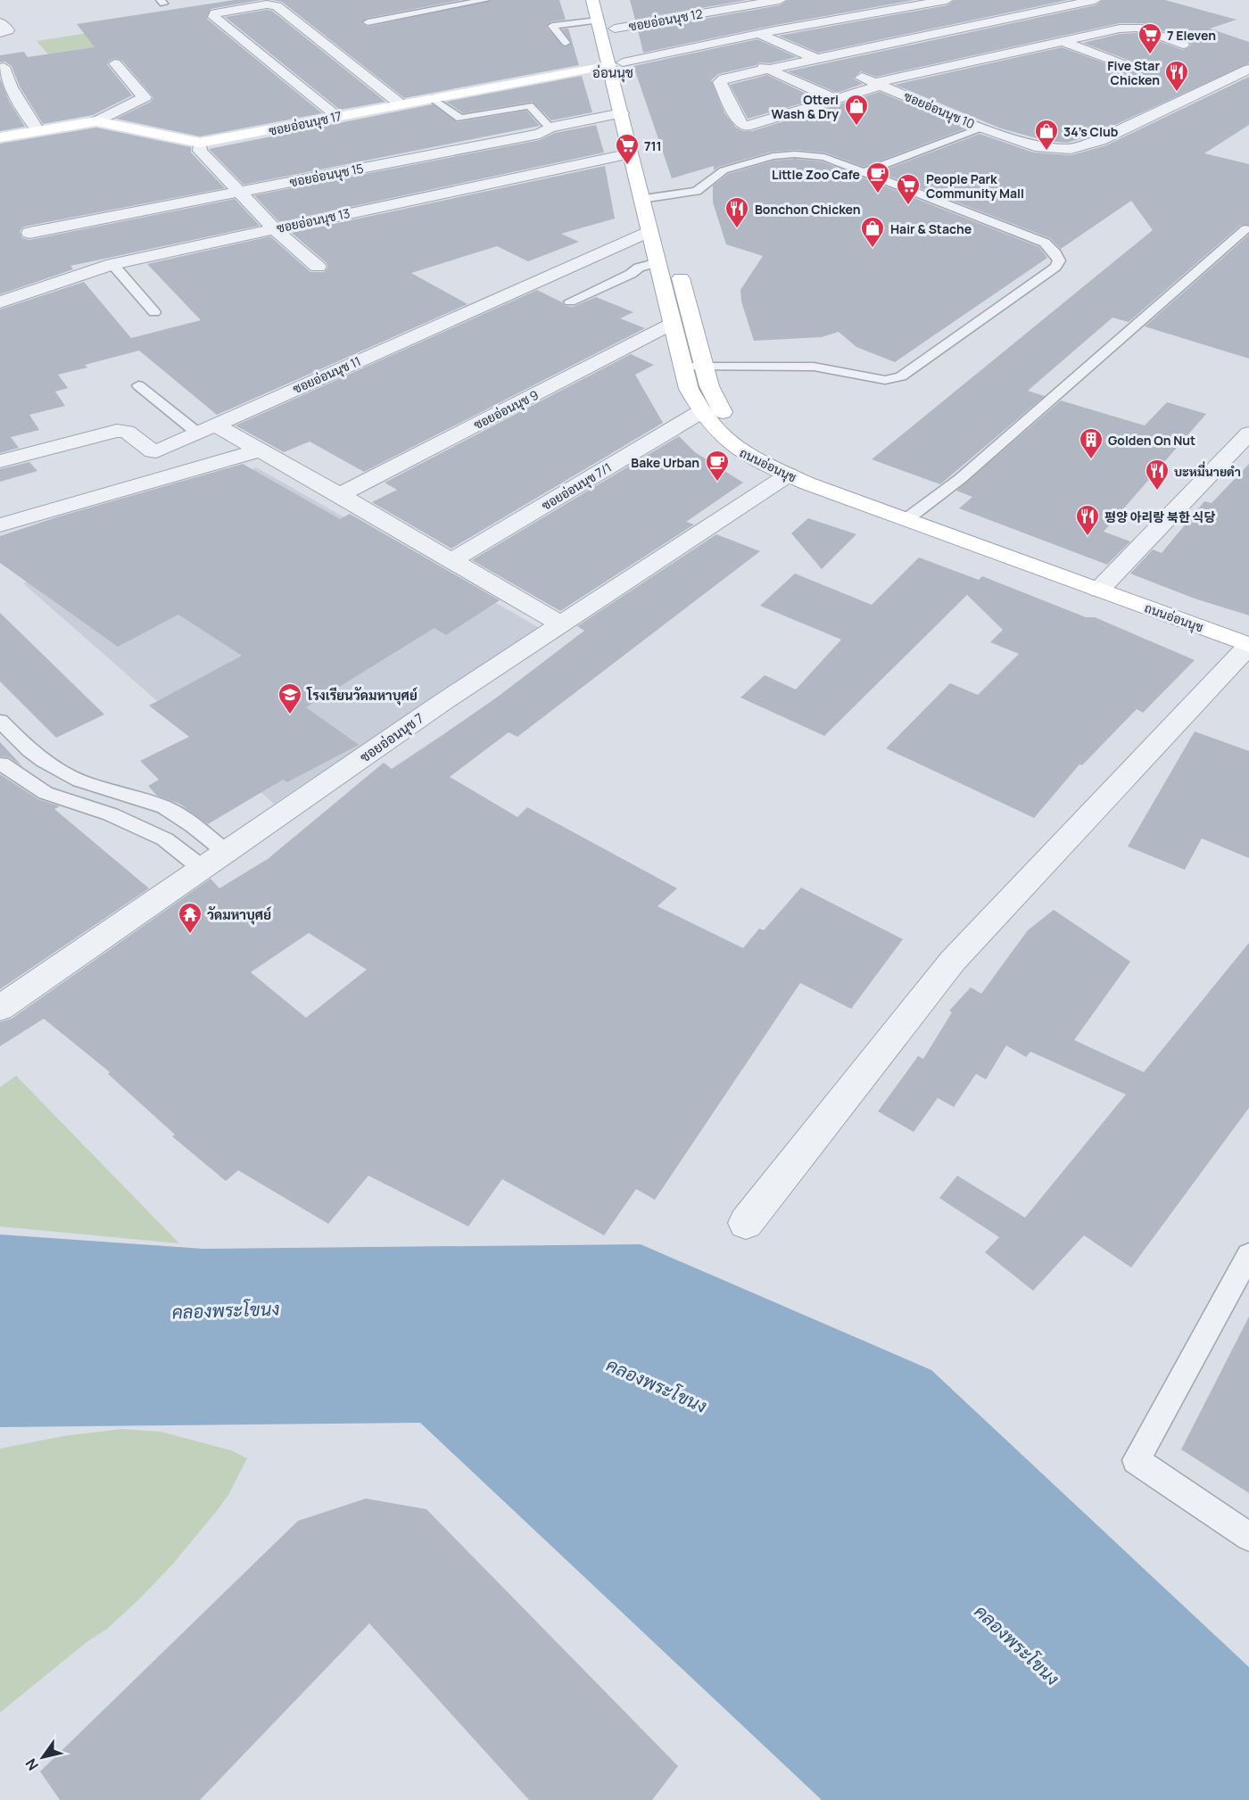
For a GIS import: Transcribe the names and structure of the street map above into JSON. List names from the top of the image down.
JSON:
{
  "streets": {
    "main road": ["ซอยอ่อนนุช 17", "ถนนอ่อนนุช"],
    "street": [
      "ซอยอ่อนนุช 12",
      "ซอยอ่อนนุช 10",
      "ซอยอ่อนนุช 15",
      "ซอยอ่อนนุช 13",
      "ซอยอ่อนนุช 11",
      "ซอยอ่อนนุช 9",
      "ซอยอ่อนนุช 7/1",
      "ซอยอ่อนนุช 7"
    ]
  },
  "crossings": [
    ["ซอยอ่อนนุช 12", "ถนนอ่อนนุช"],
    ["ซอยอ่อนนุช 17", "ถนนอ่อนนุช"],
    ["ซอยอ่อนนุช 15", "ถนนอ่อนนุช"],
    ["ซอยอ่อนนุช 13", "ถนนอ่อนนุช"],
    ["ซอยอ่อนนุช 11", "ถนนอ่อนนุช"],
    ["ซอยอ่อนนุช 9", "ถนนอ่อนนุช"],
    ["ถนนอ่อนนุช", "ซอยอ่อนนุช 7/1"],
    ["ถนนอ่อนนุช", "ซอยอ่อนนุช 7"]
  ],
  "districts": ["อ่อนนุช"],
  "water": ["คลองพระโขนง"],
  "places": {
    "supermarket": ["7 Eleven", "711", "People Park Community Mall"],
    "restaurant": [
      "Five Star Chicken",
      "Bonchon Chicken",
      "บะหมี่นายดำ",
      "평양 아리랑 북한 식당"
    ],
    "shop": ["Otteri Wash & Dry", "34's Club", "Hair & Stache"],
    "cafe": ["Little Zoo Cafe", "Bake Urban"],
    "building": ["Golden On Nut"],
    "school or university": ["โรงเรียนวัดมหาบุศย์"],
    "temple": ["วัดมหาบุศย์"]
  },
  "north": "bottom left"
}
